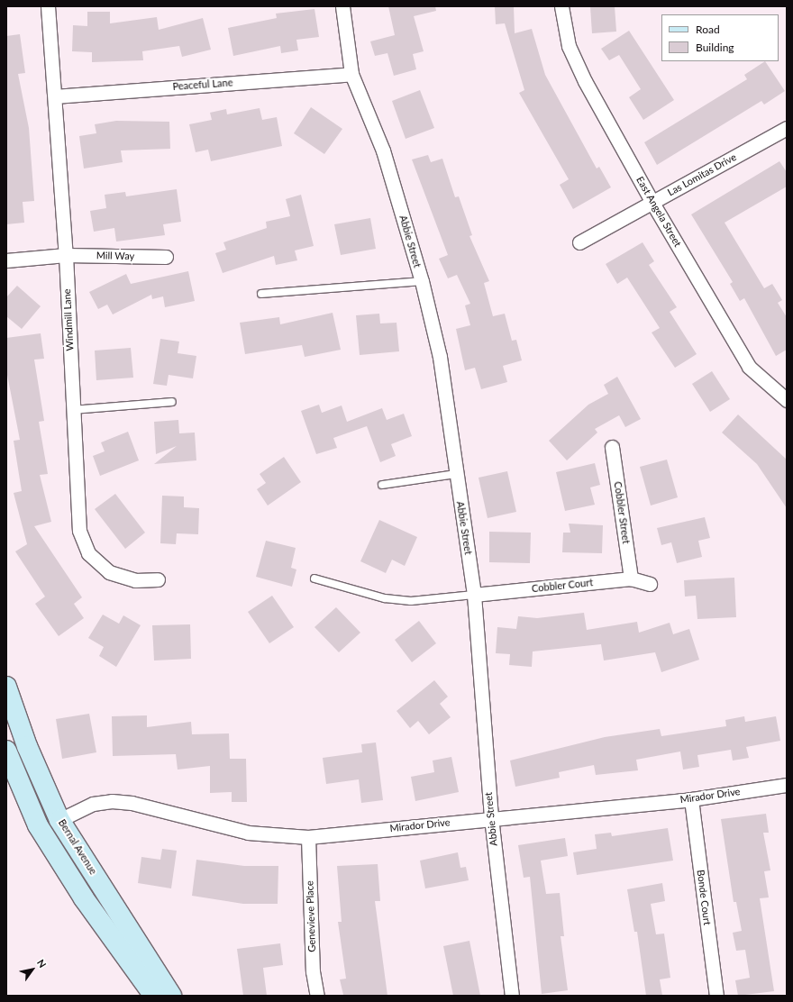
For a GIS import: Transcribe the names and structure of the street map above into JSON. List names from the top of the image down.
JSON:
{
  "streets": {
    "main road": ["Bernal Avenue"],
    "street": [
      "Peaceful Lane",
      "Las Lomitas Drive",
      "East Angela Street",
      "Abbie Street",
      "Mill Way",
      "Windmill Lane",
      "Cobbler Street",
      "Cobbler Court",
      "Mirador Drive",
      "Bonde Court",
      "Genevieve Place"
    ]
  },
  "crossings": [
    ["Peaceful Lane", "Abbie Street"],
    ["Peaceful Lane", "Windmill Lane"],
    ["Las Lomitas Drive", "East Angela Street"],
    ["Abbie Street", "Cobbler Court"],
    ["Abbie Street", "Mirador Drive"],
    ["Mill Way", "Windmill Lane"],
    ["Cobbler Street", "Cobbler Court"],
    ["Mirador Drive", "Bernal Avenue"],
    ["Mirador Drive", "Bonde Court"],
    ["Mirador Drive", "Genevieve Place"]
  ],
  "legend": ["Road", "Building"],
  "north": "top right"
}
